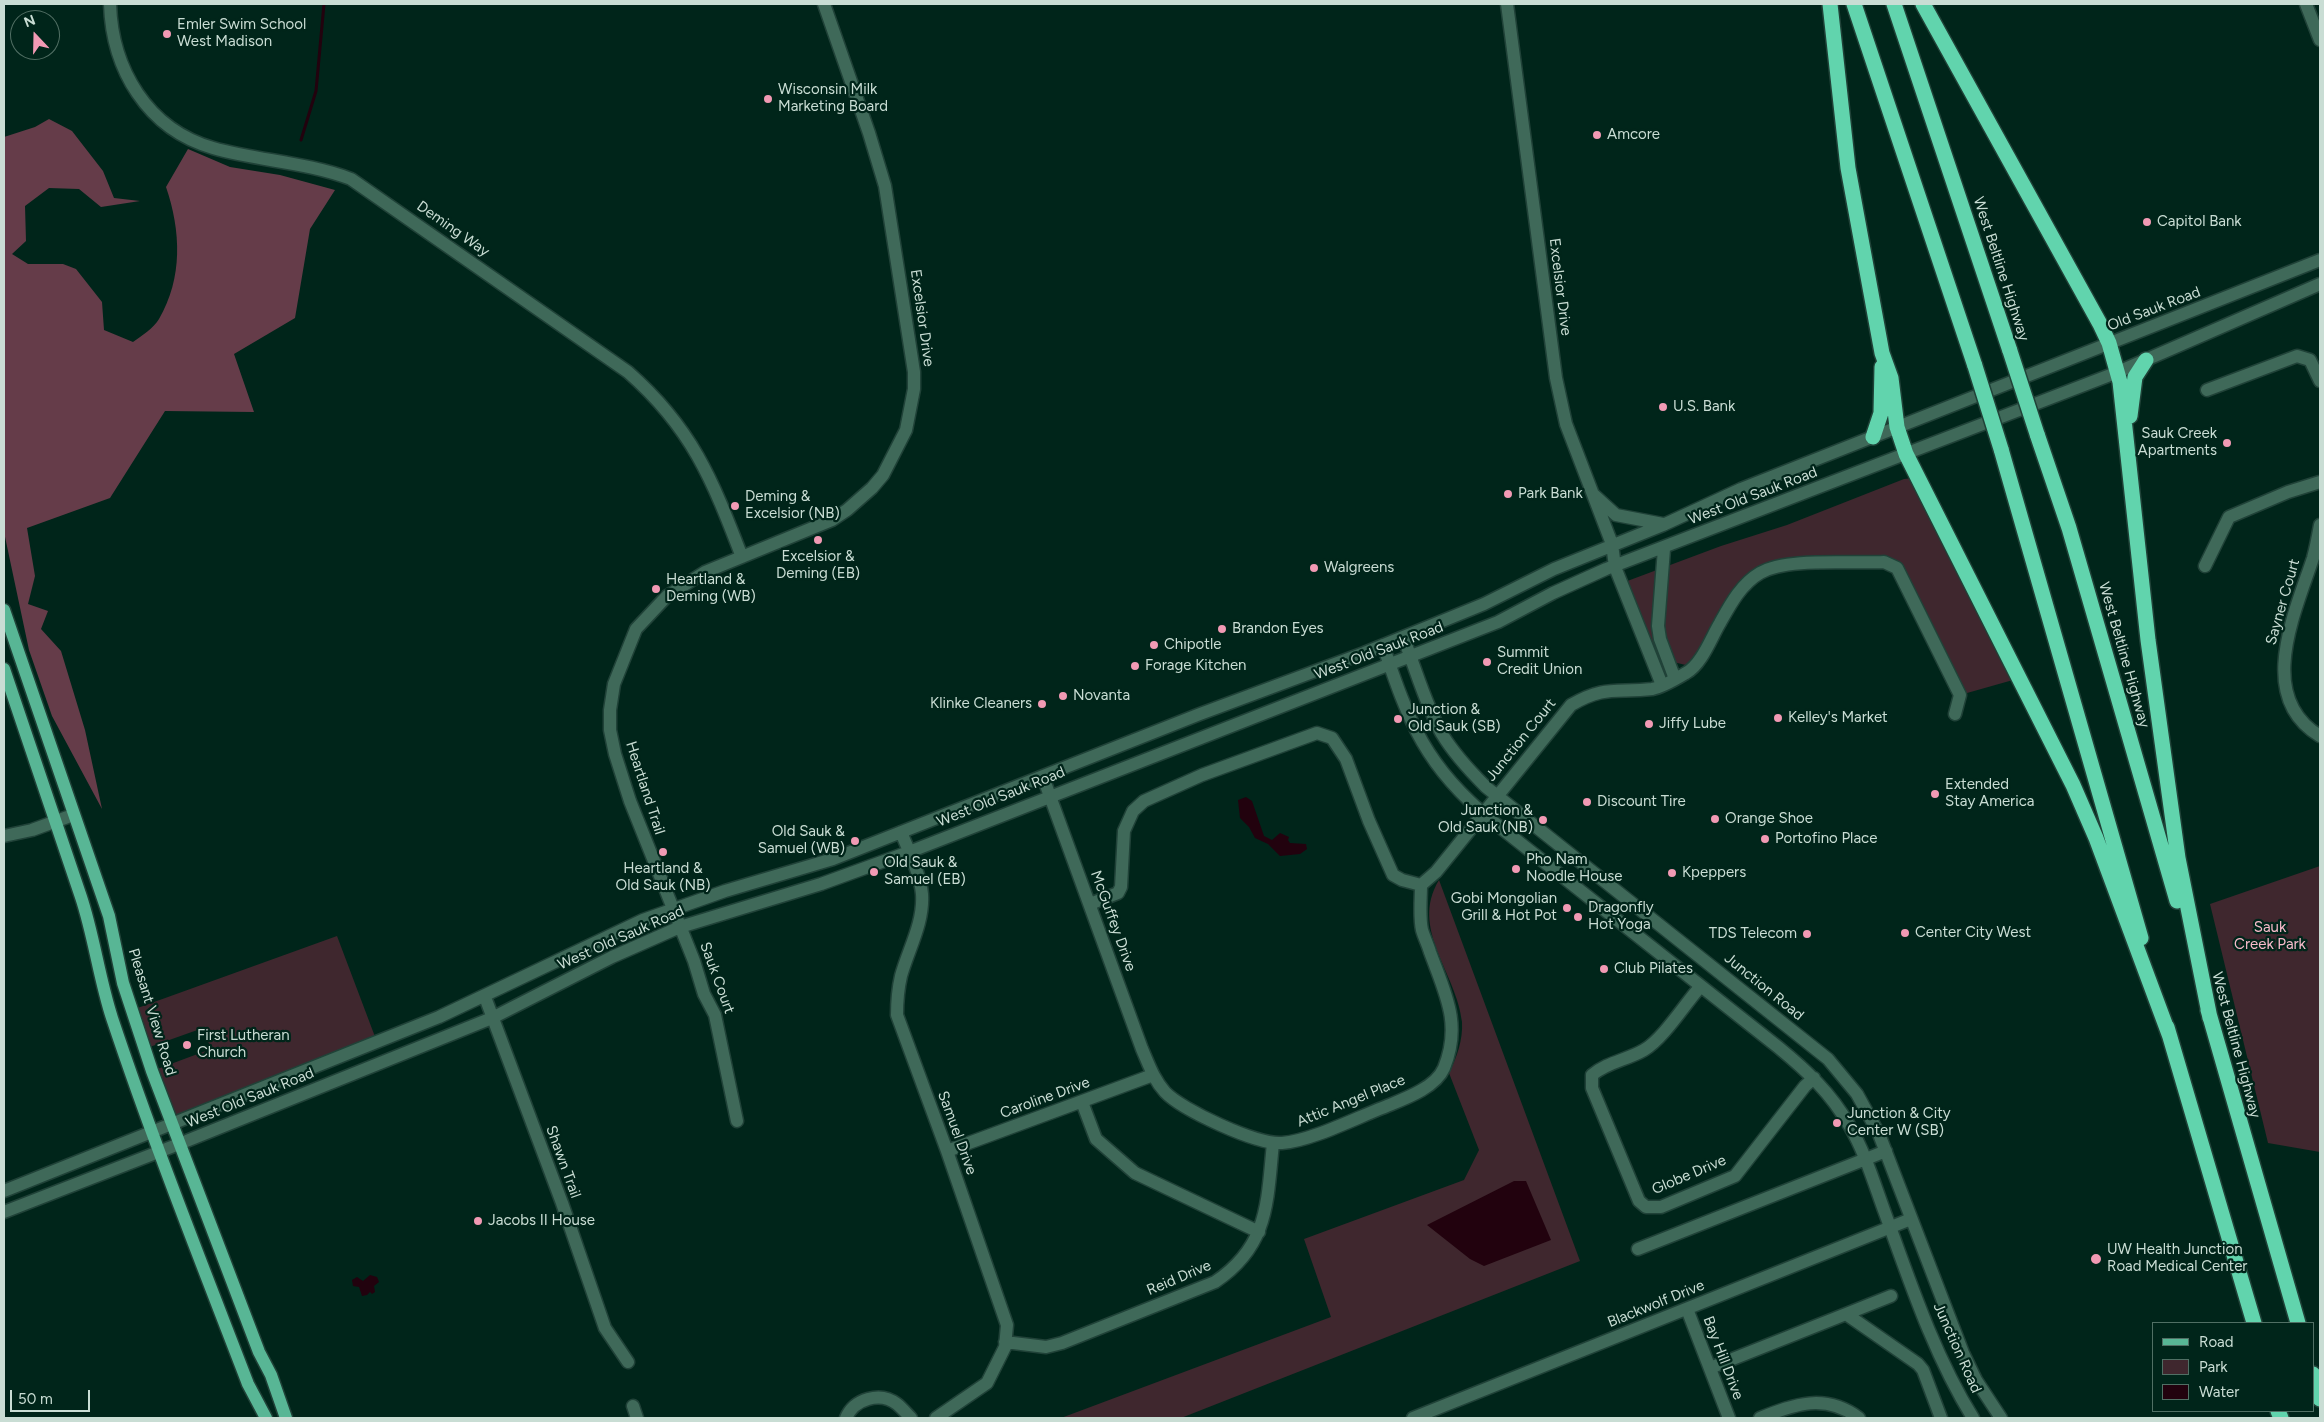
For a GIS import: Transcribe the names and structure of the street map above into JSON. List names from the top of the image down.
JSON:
{
  "streets": {
    "highway": ["West Beltline Highway"],
    "main road": ["Pleasant View Road"],
    "street": [
      "Deming Way",
      "Excelsior Drive",
      "Old Sauk Road",
      "West Old Sauk Road",
      "Sayner Court",
      "Junction Court",
      "Heartland Trail",
      "McGuffey Drive",
      "Sauk Court",
      "Junction Road",
      "Caroline Drive",
      "Attic Angel Place",
      "Samuel Drive",
      "Shawn Trail",
      "Globe Drive",
      "Reid Drive",
      "Blackwolf Drive",
      "Bay Hill Drive"
    ]
  },
  "crossings": [
    ["Deming Way", "Excelsior Drive"],
    ["Deming Way", "Heartland Trail"],
    ["Excelsior Drive", "West Old Sauk Road"],
    ["Excelsior Drive", "Junction Court"],
    ["Excelsior Drive", "Heartland Trail"],
    ["Old Sauk Road", "West Old Sauk Road"],
    ["West Old Sauk Road", "Heartland Trail"],
    ["West Old Sauk Road", "McGuffey Drive"],
    ["West Old Sauk Road", "Sauk Court"],
    ["West Old Sauk Road", "Junction Road"],
    ["West Old Sauk Road", "Pleasant View Road"],
    ["West Old Sauk Road", "Samuel Drive"],
    ["West Old Sauk Road", "Shawn Trail"],
    ["Junction Court", "Junction Road"],
    ["Heartland Trail", "Sauk Court"],
    ["McGuffey Drive", "Caroline Drive"],
    ["McGuffey Drive", "Attic Angel Place"],
    ["Junction Road", "Globe Drive"],
    ["Junction Road", "Blackwolf Drive"],
    ["Caroline Drive", "Attic Angel Place"],
    ["Caroline Drive", "Samuel Drive"],
    ["Attic Angel Place", "Reid Drive"],
    ["Samuel Drive", "Reid Drive"],
    ["Blackwolf Drive", "Bay Hill Drive"]
  ],
  "parks": ["Sauk Creek Park"],
  "places": [
    "Emler Swim School West Madison",
    "Wisconsin Milk Marketing Board",
    "Amcore",
    "Capitol Bank",
    "U.S. Bank",
    "Sauk Creek Apartments",
    "Park Bank",
    "Deming & Excelsior (NB)",
    "Excelsior & Deming (EB)",
    "Walgreens",
    "Heartland & Deming (WB)",
    "Brandon Eyes",
    "Chipotle",
    "Summit Credit Union",
    "Forage Kitchen",
    "Novanta",
    "Klinke Cleaners",
    "Kelley's Market",
    "Junction & Old Sauk (SB)",
    "Jiffy Lube",
    "Extended Stay America",
    "Discount Tire",
    "Orange Shoe",
    "Junction & Old Sauk (NB)",
    "Portofino Place",
    "Old Sauk & Samuel (WB)",
    "Heartland & Old Sauk (NB)",
    "Pho Nam Noodle House",
    "Old Sauk & Samuel (EB)",
    "Kpeppers",
    "Gobi Mongolian Grill & Hot Pot",
    "Dragonfly Hot Yoga",
    "Center City West",
    "TDS Telecom",
    "Club Pilates",
    "First Lutheran Church",
    "Junction & City Center W (SB)",
    "Jacobs II House",
    "UW Health Junction Road Medical Center"
  ],
  "legend": ["Road", "Park", "Water"],
  "scale_bar": "50 m",
  "north": "top"
}
